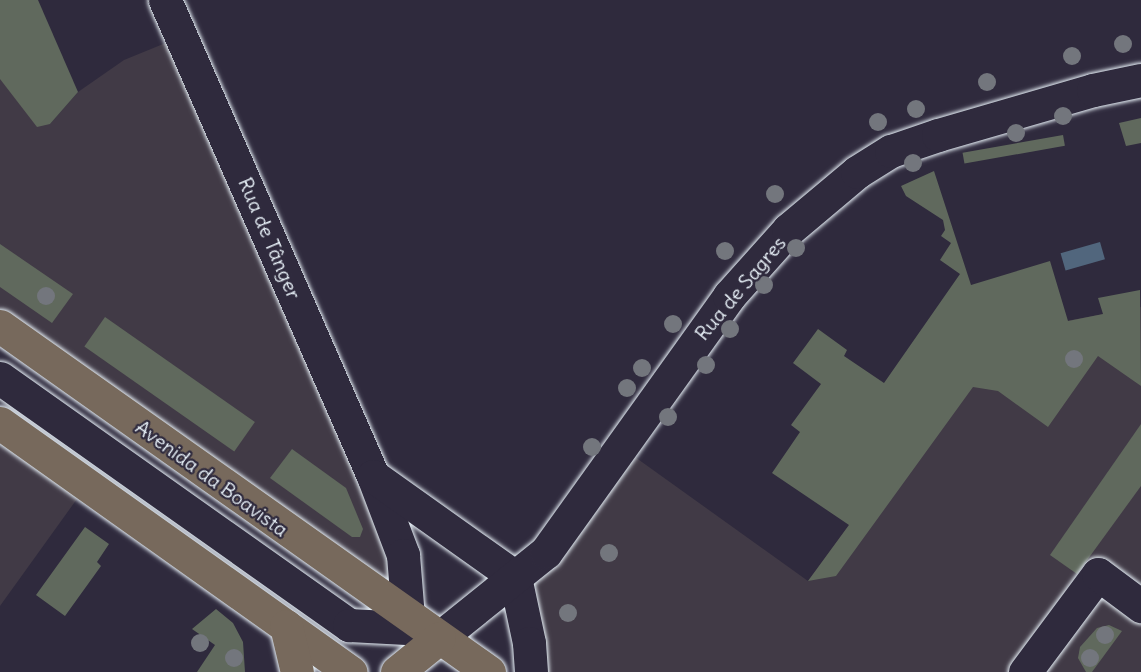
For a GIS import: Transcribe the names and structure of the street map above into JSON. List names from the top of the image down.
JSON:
{
  "streets": {
    "main road": ["Avenida da Boavista"],
    "street": ["Rua de Tânger", "Rua de Sagres"]
  },
  "crossings": [
    ["Rua de Tânger", "Rua de Sagres"],
    ["Rua de Tânger", "Avenida da Boavista"],
    ["Rua de Sagres", "Avenida da Boavista"]
  ]
}
